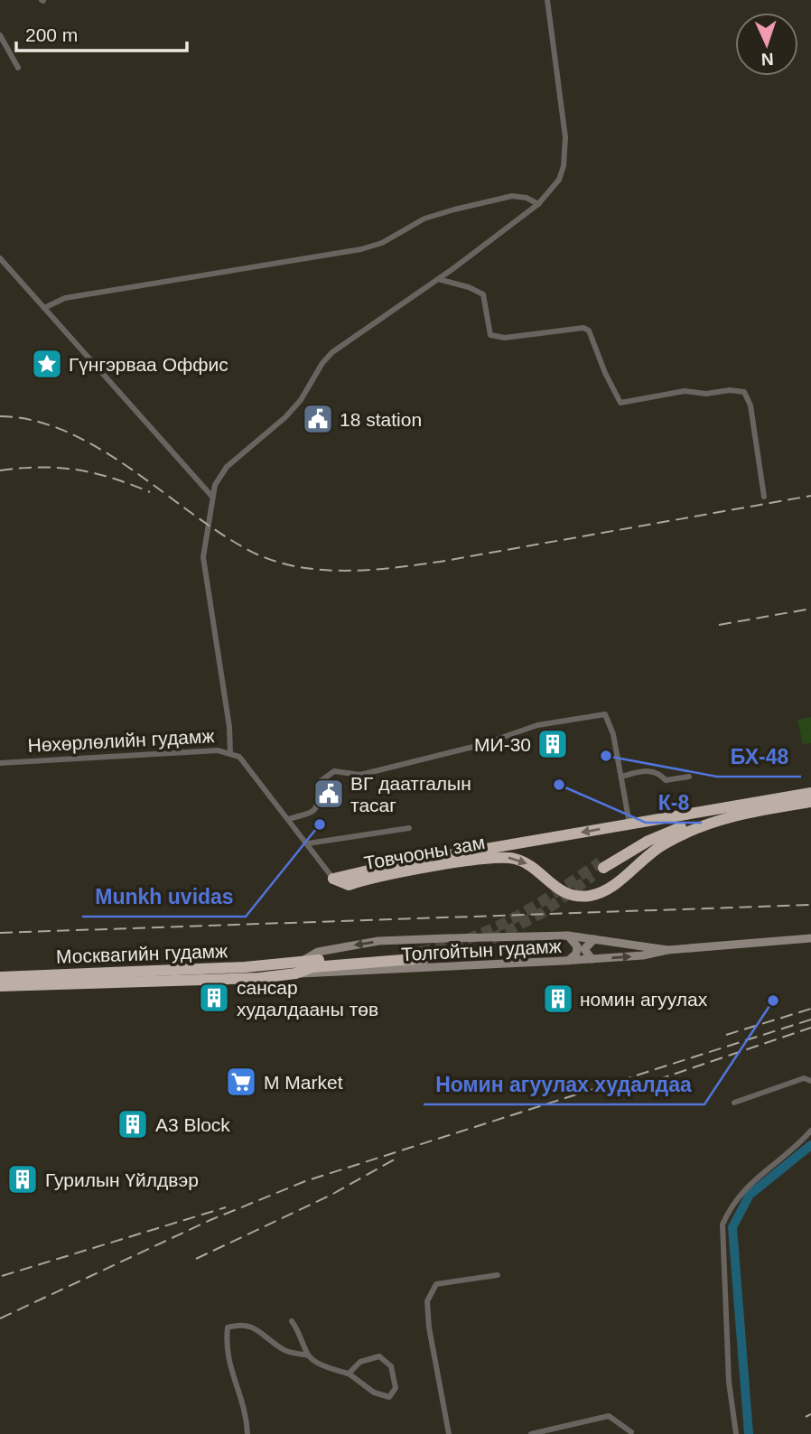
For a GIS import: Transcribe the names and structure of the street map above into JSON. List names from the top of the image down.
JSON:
{
  "streets": {
    "highway": ["Товчооны зам", "Москвагийн гудамж"],
    "main road": ["Толгойтын гудамж"],
    "street": ["Нөхөрлөлийн гудамж"]
  },
  "crossings": [
    ["Нөхөрлөлийн гудамж", "Товчооны зам"],
    ["Толгойтын гудамж", "Москвагийн гудамж"]
  ],
  "places": {
    "place": ["Гүнгэрваа Оффис"],
    "public building": ["18 station", "ВГ даатгалын тасаг"],
    "building": [
      "МИ-30",
      "сансар худалдааны төв",
      "номин агуулах",
      "A3 Block",
      "Гурилын Үйлдвэр"
    ],
    "other": [
      "БХ-48",
      "К-8",
      "Munkh uvidas",
      "Номин агуулах худалдаа"
    ],
    "supermarket": ["М Market"]
  },
  "scale_bar": "200 m",
  "north": "bottom"
}
